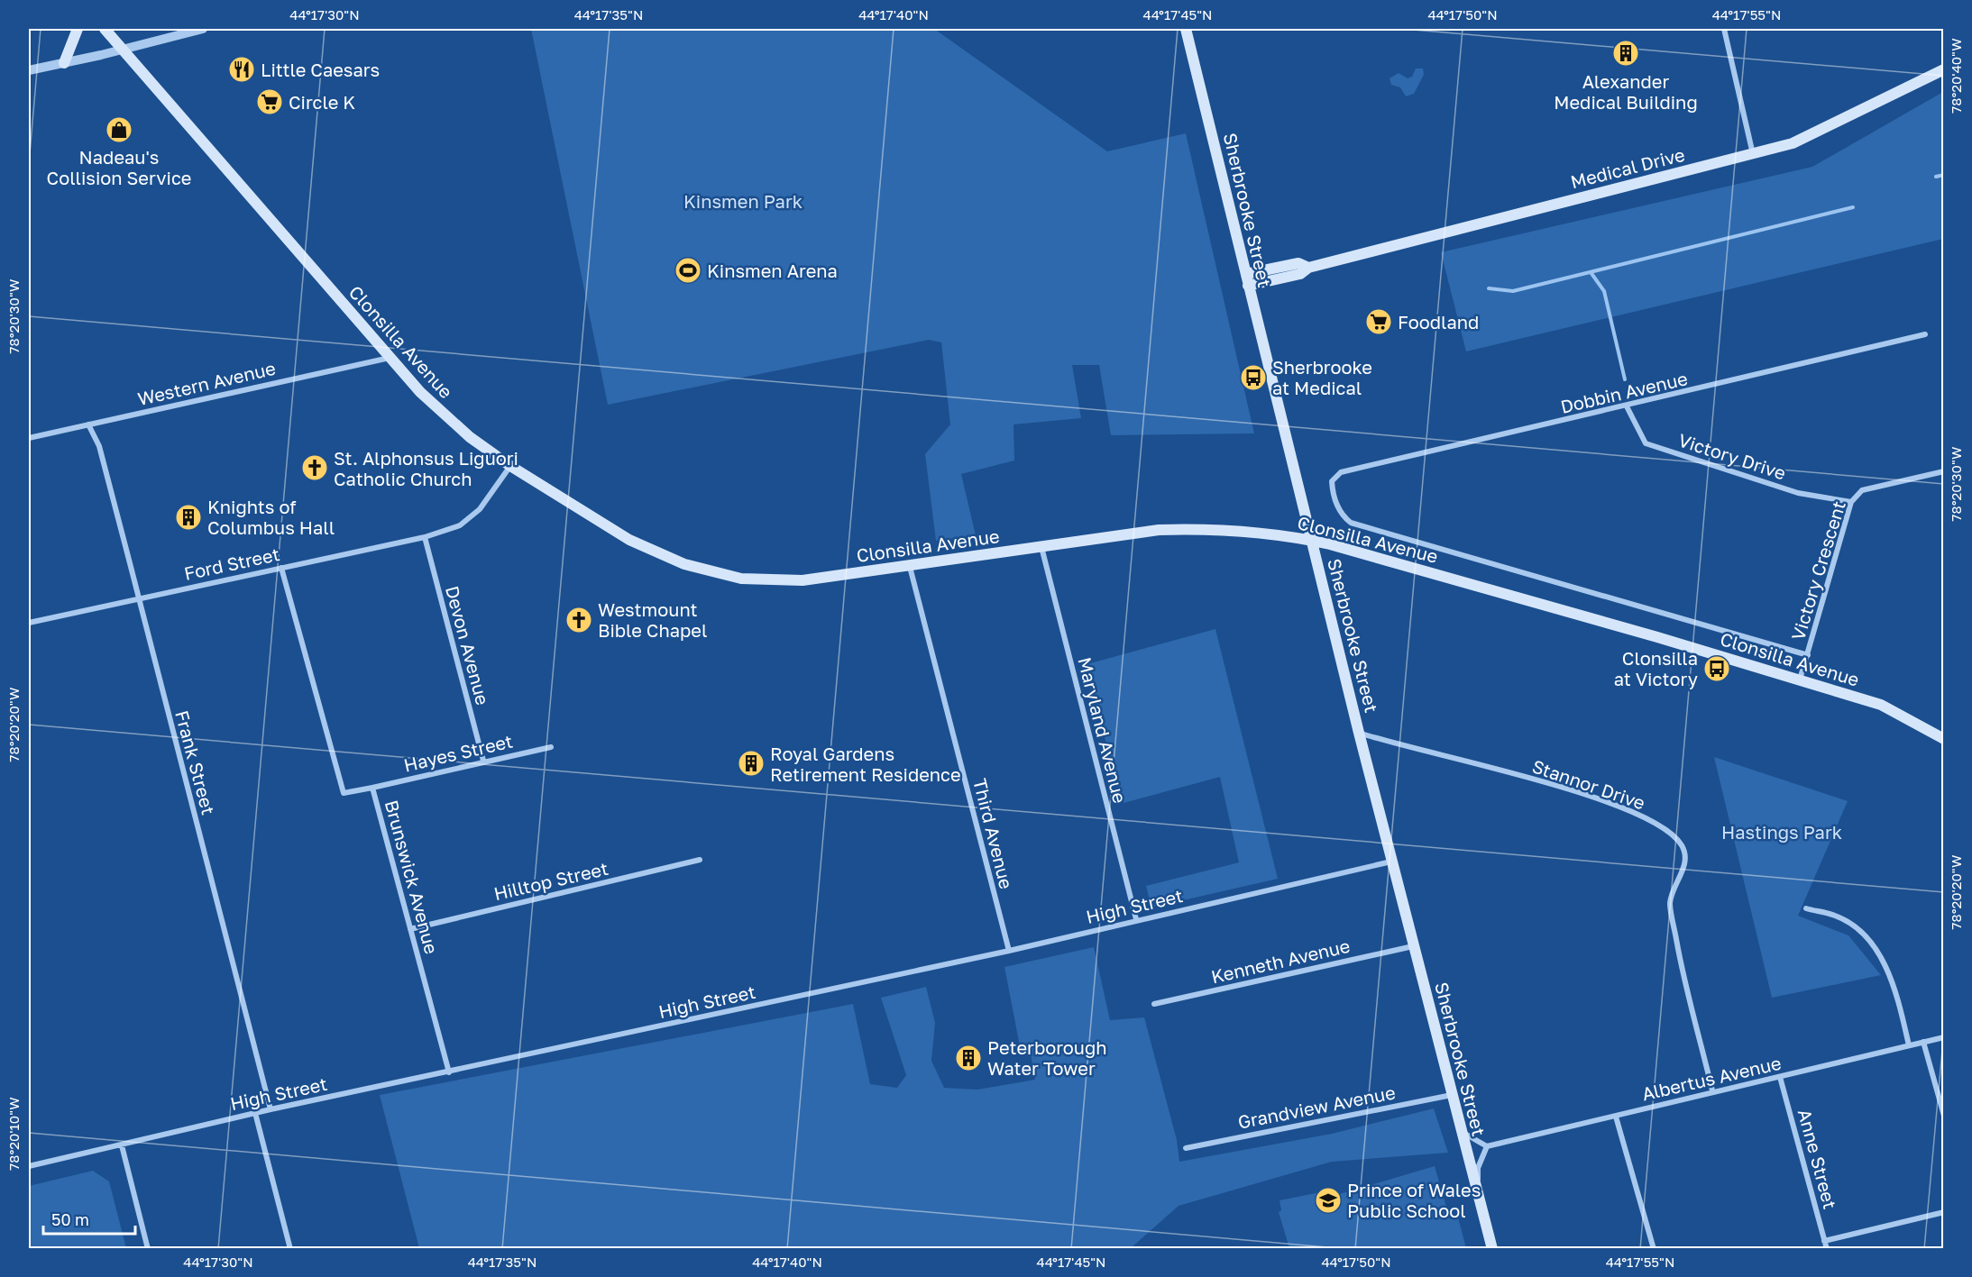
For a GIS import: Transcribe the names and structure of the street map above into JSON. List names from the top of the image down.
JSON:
{
  "streets": {
    "main road": ["Medical Drive", "Sherbrooke Street", "Clonsilla Avenue"],
    "street": [
      "Western Avenue",
      "Dobbin Avenue",
      "Victory Drive",
      "Ford Street",
      "Victory Crescent",
      "Devon Avenue",
      "Maryland Avenue",
      "Hayes Street",
      "Frank Street",
      "Stannor Drive",
      "Third Avenue",
      "Brunswick Avenue",
      "Hilltop Street",
      "High Street",
      "Kenneth Avenue",
      "Albertus Avenue",
      "Grandview Avenue",
      "Anne Street"
    ]
  },
  "crossings": [
    ["Medical Drive", "Sherbrooke Street"],
    ["Sherbrooke Street", "Clonsilla Avenue"],
    ["Sherbrooke Street", "Stannor Drive"],
    ["Sherbrooke Street", "High Street"],
    ["Sherbrooke Street", "Kenneth Avenue"],
    ["Sherbrooke Street", "Grandview Avenue"],
    ["Clonsilla Avenue", "Western Avenue"],
    ["Clonsilla Avenue", "Dobbin Avenue"],
    ["Clonsilla Avenue", "Ford Street"],
    ["Clonsilla Avenue", "Victory Crescent"],
    ["Clonsilla Avenue", "Maryland Avenue"],
    ["Clonsilla Avenue", "Third Avenue"],
    ["Western Avenue", "Frank Street"],
    ["Dobbin Avenue", "Victory Drive"],
    ["Victory Drive", "Victory Crescent"],
    ["Ford Street", "Devon Avenue"],
    ["Ford Street", "Frank Street"],
    ["Ford Street", "Brunswick Avenue"],
    ["Devon Avenue", "Hayes Street"],
    ["Maryland Avenue", "High Street"],
    ["Hayes Street", "Brunswick Avenue"],
    ["Frank Street", "High Street"],
    ["Stannor Drive", "Albertus Avenue"],
    ["Third Avenue", "High Street"],
    ["Brunswick Avenue", "Hilltop Street"],
    ["Brunswick Avenue", "High Street"],
    ["Albertus Avenue", "Anne Street"]
  ],
  "parks": ["Kinsmen Park", "Hastings Park"],
  "places": {
    "building": [
      "Alexander Medical Building",
      "Knights of Columbus Hall",
      "Royal Gardens Retirement Residence",
      "Peterborough Water Tower"
    ],
    "restaurant": ["Little Caesars"],
    "supermarket": ["Circle K", "Foodland"],
    "shop": ["Nadeau's Collision Service"],
    "sports": ["Kinsmen Arena"],
    "bus stop": ["Sherbrooke at Medical", "Clonsilla at Victory"],
    "church": ["St. Alphonsus Liguori Catholic Church", "Westmount Bible Chapel"],
    "school or university": ["Prince of Wales Public School"]
  },
  "scale_bar": "50 m",
  "coordinates": [
    "44°17'30\"N",
    "44°17'35\"N",
    "44°17'40\"N",
    "44°17'45\"N",
    "44°17'50\"N",
    "44°17'55\"N",
    "78°20'40\"W",
    "78°20'30\"W",
    "78°20'20\"W",
    "78°20'10\"W"
  ]
}
